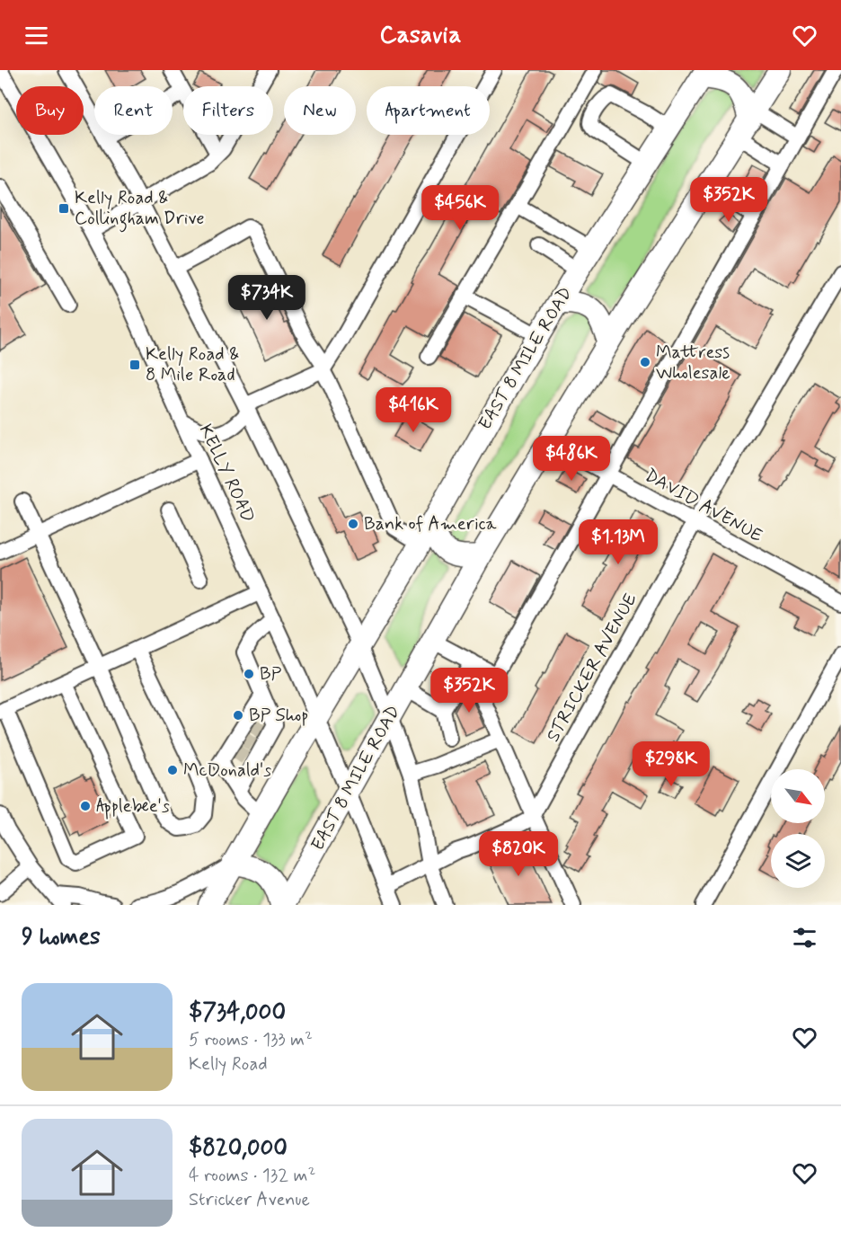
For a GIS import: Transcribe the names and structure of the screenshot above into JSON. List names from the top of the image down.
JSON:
{
  "streets": {
    "highway": ["EAST 8 MILE ROAD"],
    "street": ["KELLY ROAD", "DAVID AVENUE", "STRICKER AVENUE"]
  },
  "crossings": [
    ["EAST 8 MILE ROAD", "KELLY ROAD"],
    ["EAST 8 MILE ROAD", "DAVID AVENUE"],
    ["KELLY ROAD", "STRICKER AVENUE"],
    ["DAVID AVENUE", "STRICKER AVENUE"]
  ],
  "places": {
    "transit": ["Kelly Road & Collingham Drive", "Kelly Road & 8 Mile Road"],
    "other": [
      "Mattress Wholesale",
      "Bank of America",
      "BP",
      "BP Shop",
      "McDonald's",
      "Applebee's"
    ]
  },
  "north": "bottom right",
  "page": {
    "header": "Casavia",
    "chip": [
      "Buy",
      "Rent",
      "Filters",
      "New",
      "Apartment"
    ],
    "price": [
      "$352K",
      "$456K",
      "$734K",
      "$416K",
      "$486K",
      "$1.13M",
      "$352K",
      "$298K",
      "$820K"
    ],
    "heading": "9 homes",
    "list": [
      {
        "name": "$734,000",
        "note": "5 rooms · 133 m² · Kelly Road"
      },
      {
        "name": "$820,000",
        "note": "4 rooms · 132 m² · Stricker Avenue"
      }
    ]
  }
}
